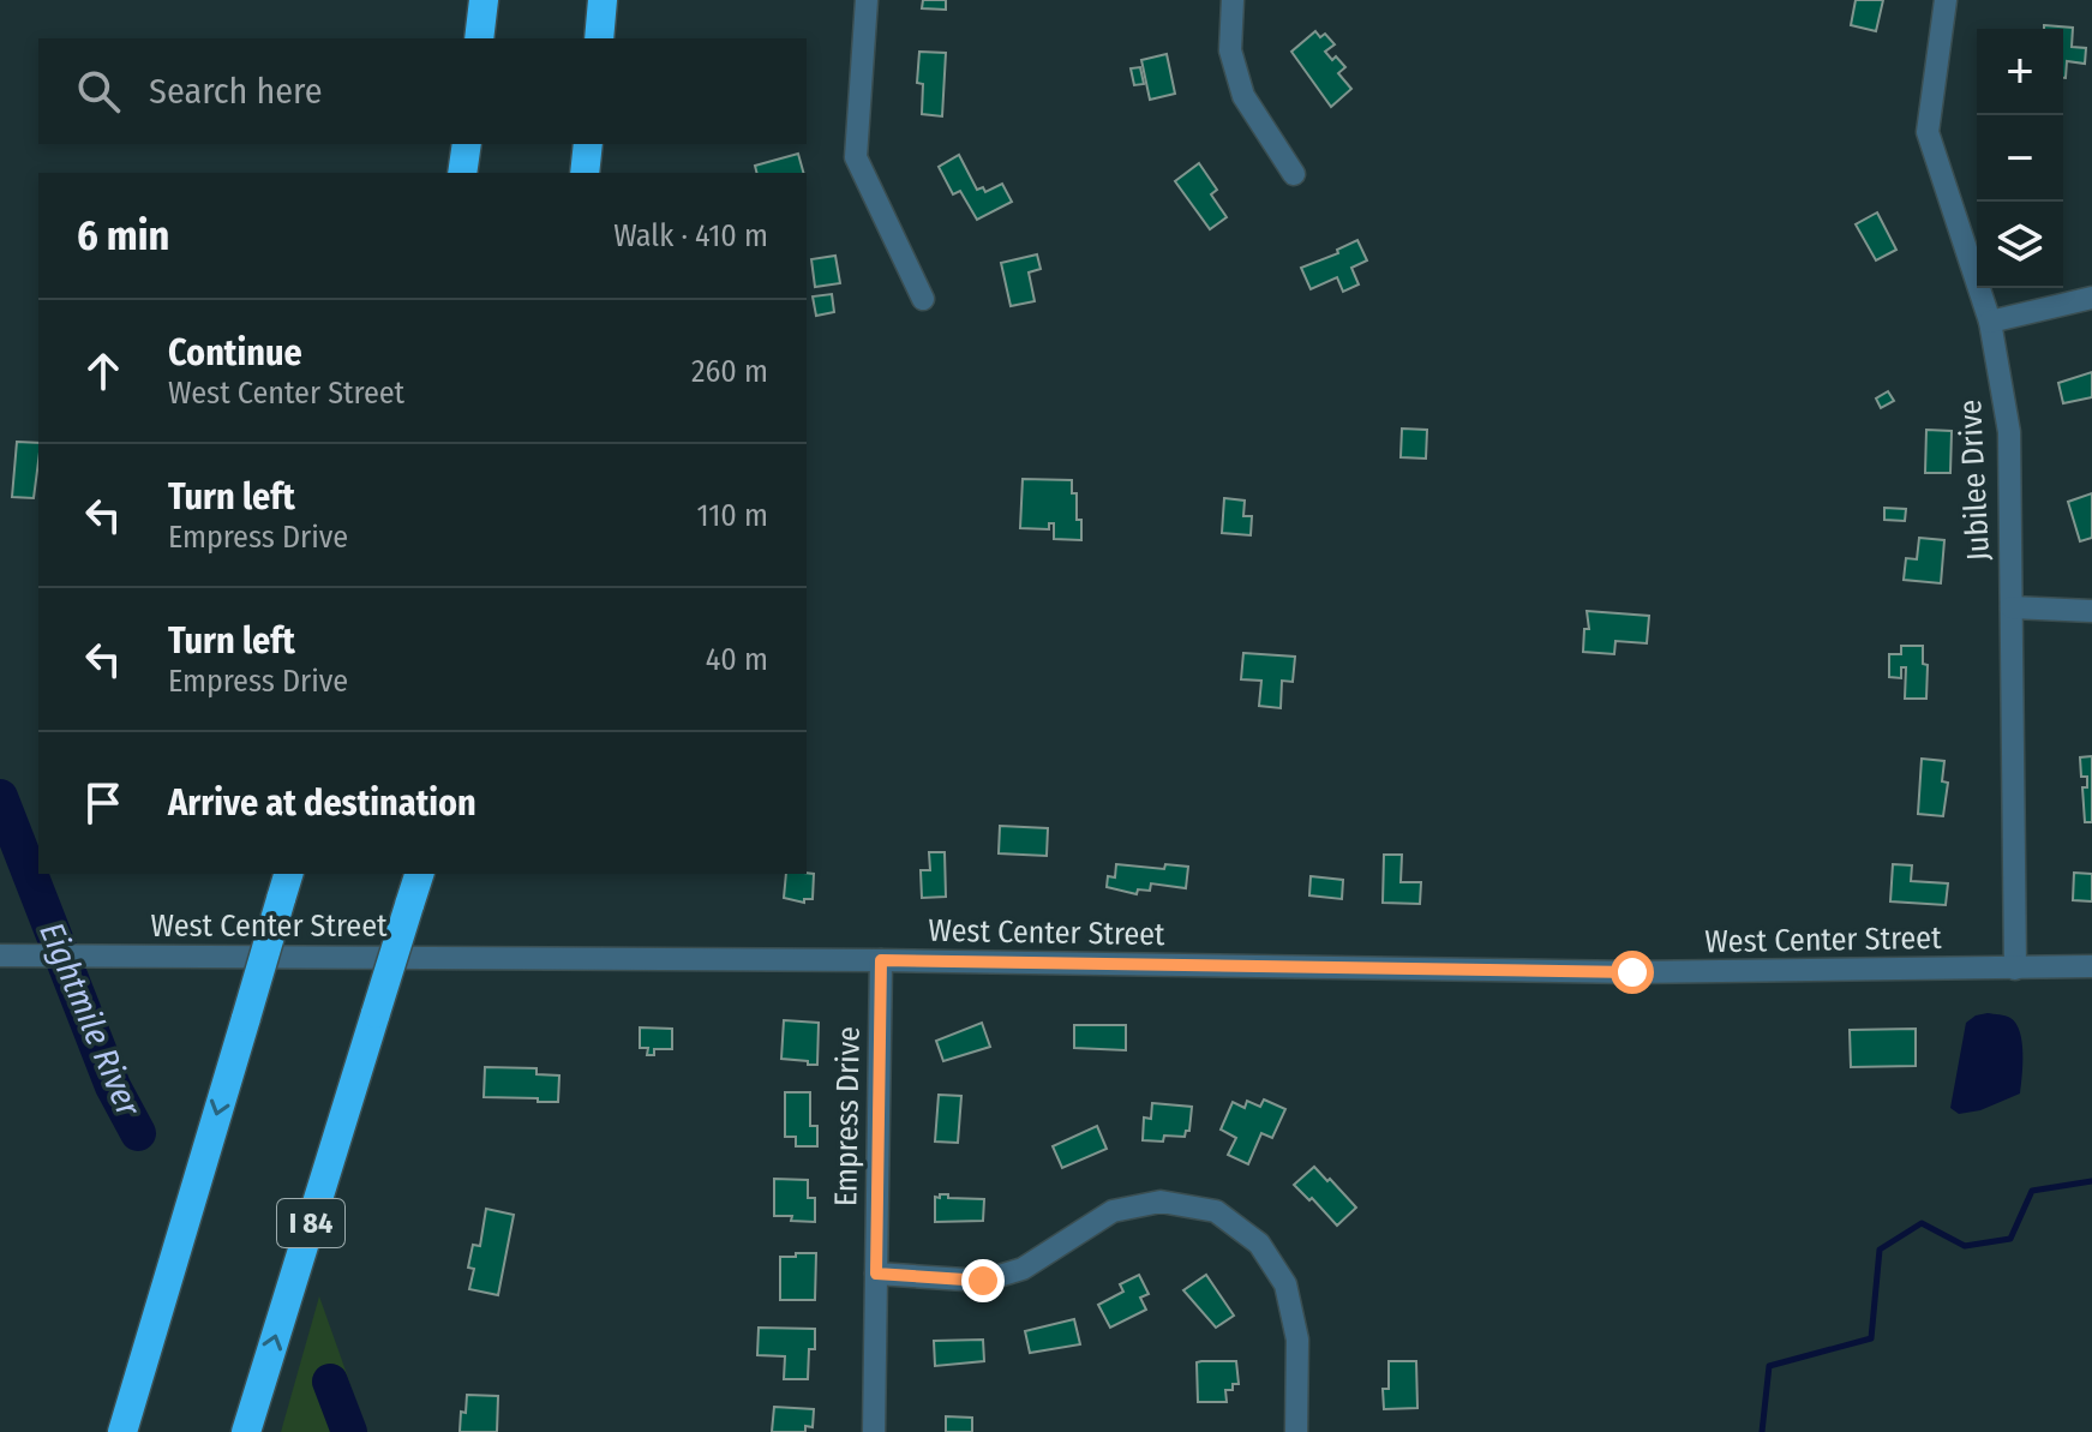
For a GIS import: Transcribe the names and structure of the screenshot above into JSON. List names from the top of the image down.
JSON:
{
  "streets": {
    "highway": ["I 84"],
    "street": ["Jubilee Drive", "West Center Street", "Empress Drive"]
  },
  "crossings": [
    ["Jubilee Drive", "West Center Street"],
    ["West Center Street", "Empress Drive"]
  ],
  "water": ["Eightmile River"],
  "page": {
    "map_buttons": ["+", "−"],
    "search": "Search here",
    "heading": ["6 min", "Walk · 410 m"],
    "list": [
      ["Continue", "West Center Street", "260 m"],
      ["Turn left", "Empress Drive", "110 m"],
      ["Turn left", "Empress Drive", "40 m"],
      "Arrive at destination"
    ]
  }
}
